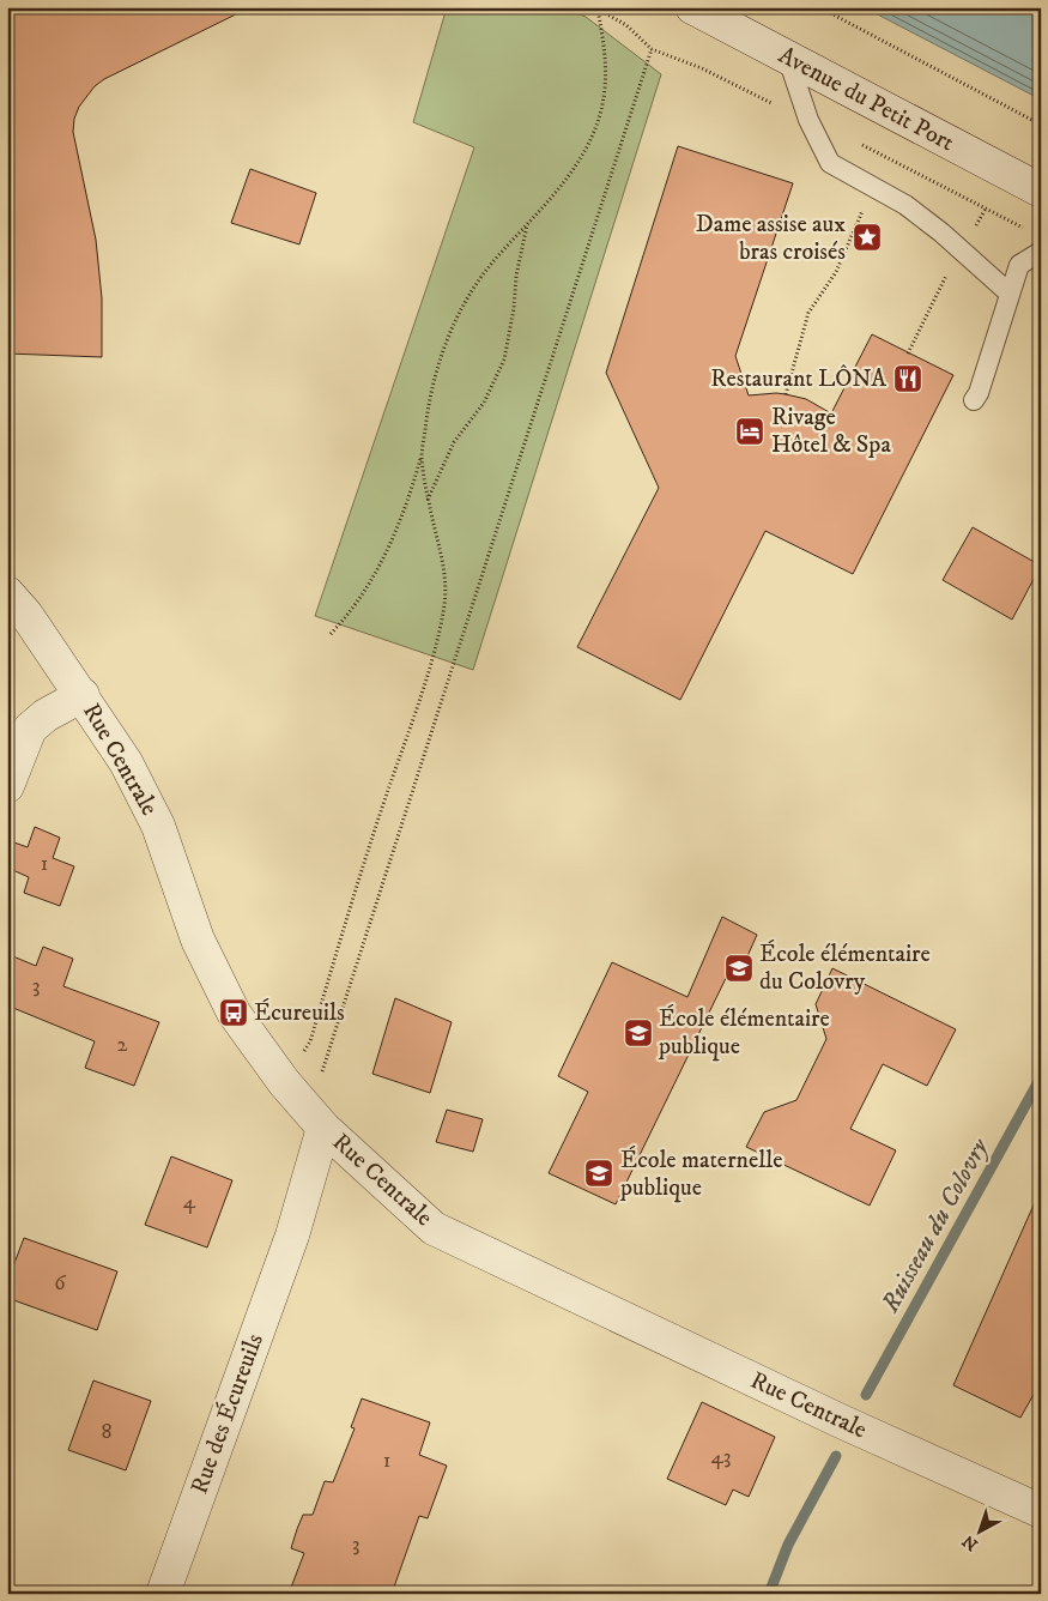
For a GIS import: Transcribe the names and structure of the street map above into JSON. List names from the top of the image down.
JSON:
{
  "streets": {
    "street": ["Avenue du Petit Port", "Rue Centrale", "Rue des Écureuils"]
  },
  "crossings": [
    ["Rue Centrale", "Rue des Écureuils"]
  ],
  "water": ["Ruisseau du Colovry"],
  "places": {
    "place": ["Dame assise aux bras croisés"],
    "restaurant": ["Restaurant LÔNA"],
    "hotel": ["Rivage Hôtel & Spa"],
    "school or university": ["École élémentaire du Colovry", "École élémentaire publique", "École maternelle publique"],
    "bus stop": ["Écureuils"]
  },
  "house_numbers": [
    "1",
    "3",
    "2",
    "4",
    "6",
    "8",
    "43",
    "1",
    "3"
  ],
  "north": "bottom left"
}
